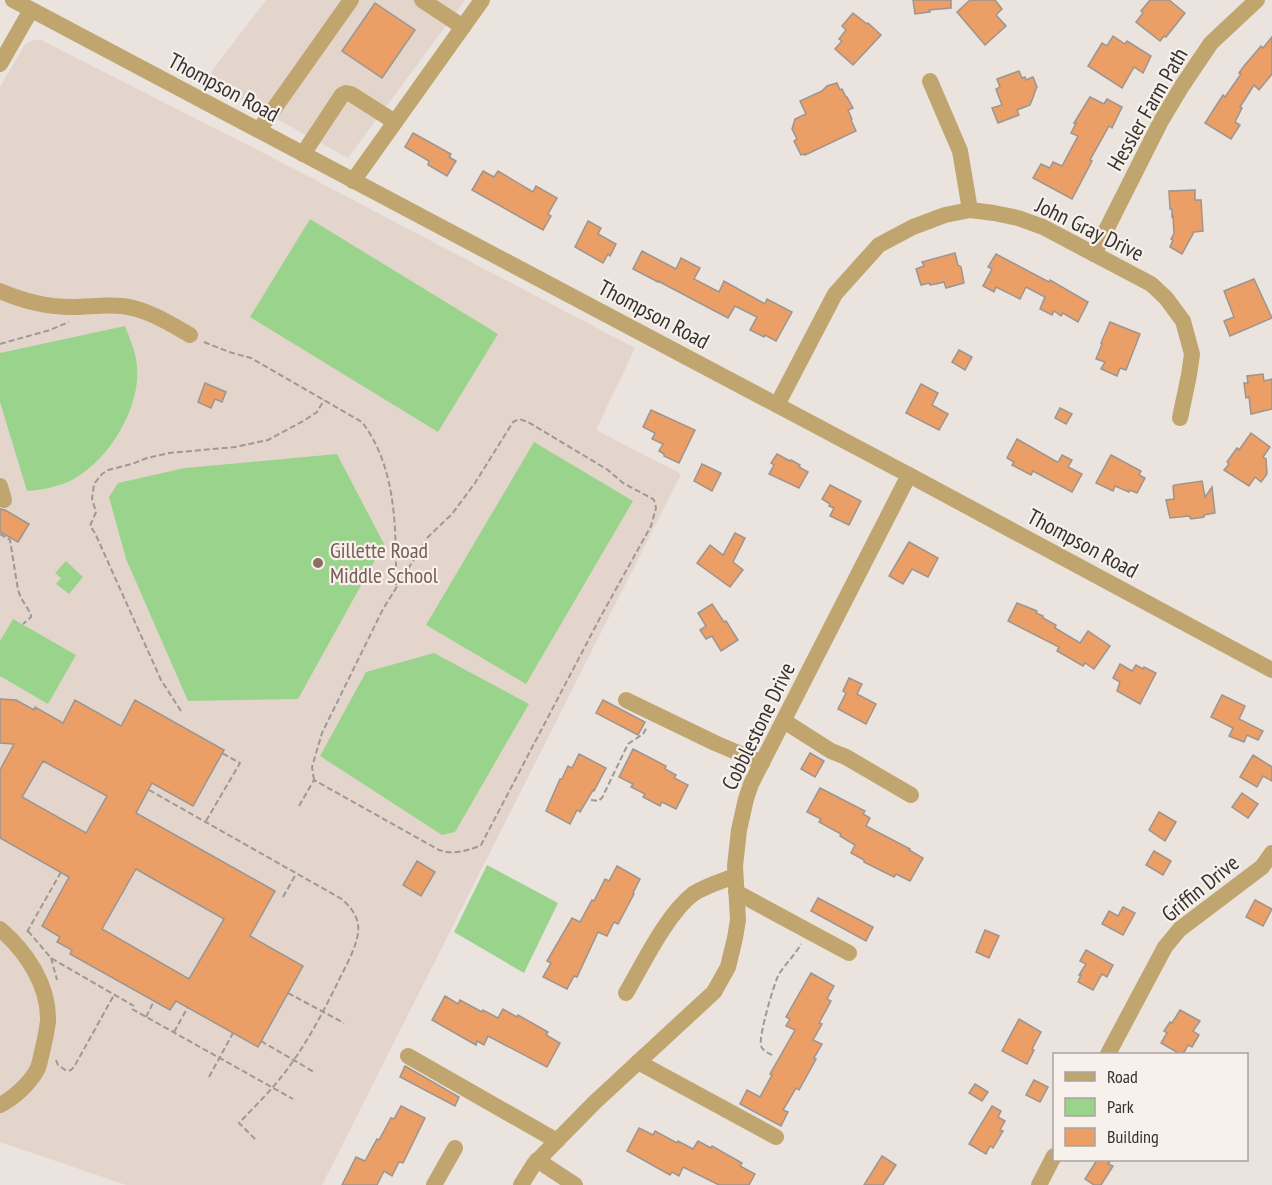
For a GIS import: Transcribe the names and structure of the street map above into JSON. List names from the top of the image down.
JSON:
{
  "streets": {
    "street": [
      "Thompson Road",
      "Hessler Farm Path",
      "John Gray Drive",
      "Cobblestone Drive",
      "Griffin Drive"
    ]
  },
  "crossings": [
    ["Thompson Road", "John Gray Drive"],
    ["Thompson Road", "Cobblestone Drive"],
    ["Hessler Farm Path", "John Gray Drive"]
  ],
  "places": ["Gillette Road Middle School"],
  "legend": ["Road", "Park", "Building"]
}
